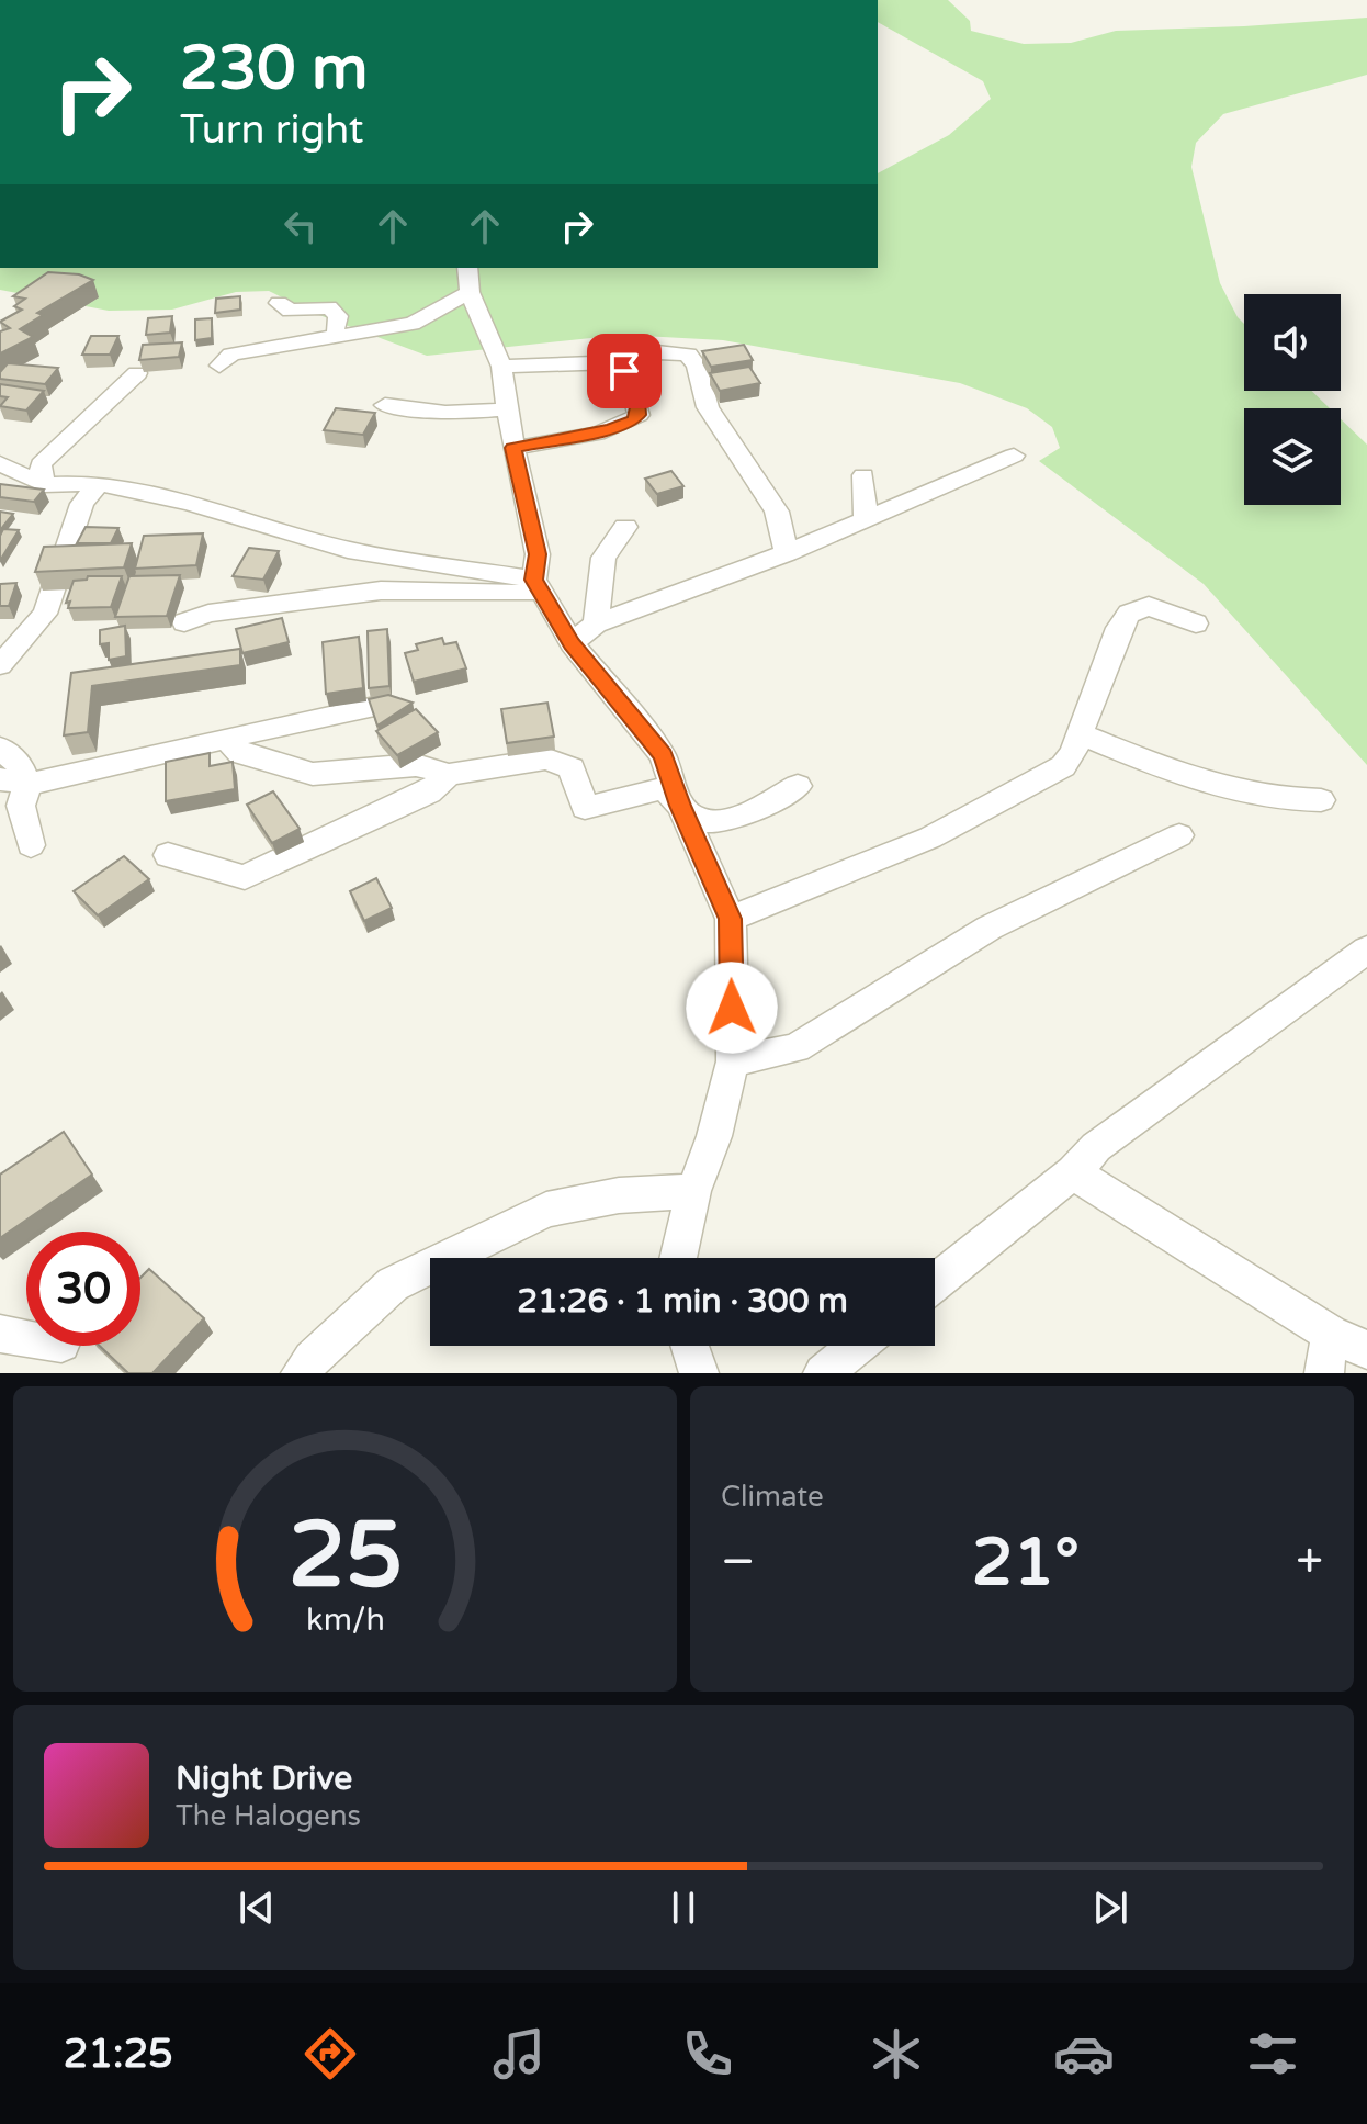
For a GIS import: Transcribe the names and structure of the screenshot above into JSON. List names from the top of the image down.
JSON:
{
  "page": {
    "turn": ["230 m", "Turn right"],
    "limit": "30",
    "trip": "21:26 · 1 min · 300 m",
    "tile": "Climate",
    "heat": ["−", "21°", "+"],
    "song": ["Night Drive", "The Halogens"],
    "tabs": "21:25",
    "gauge": ["25", "km/h"]
  }
}
